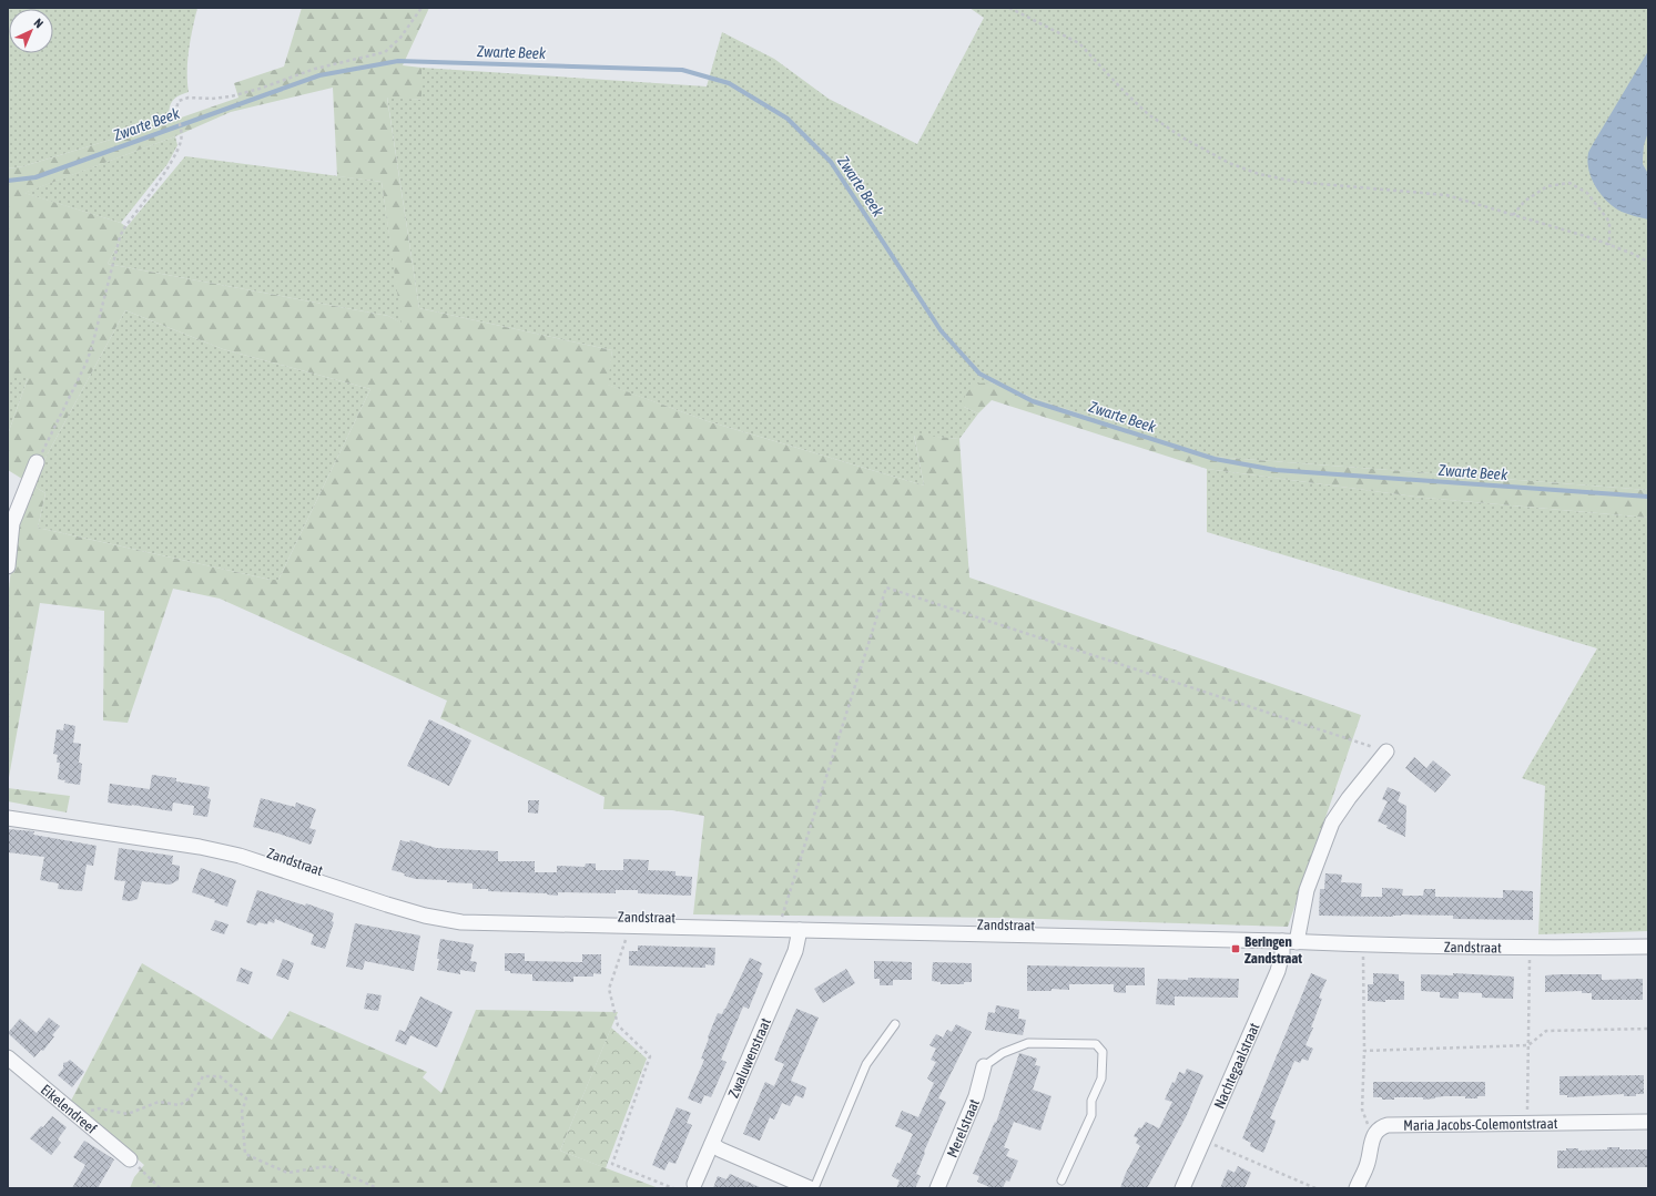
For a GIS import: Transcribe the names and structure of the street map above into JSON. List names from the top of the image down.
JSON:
{
  "streets": {
    "street": [
      "Zandstraat",
      "Zwaluwenstraat",
      "Nachtegaalstraat",
      "Eikelendreef",
      "Maria Jacobs-Colemontstraat",
      "Merelstraat"
    ]
  },
  "crossings": [
    ["Zandstraat", "Zwaluwenstraat"],
    ["Zandstraat", "Nachtegaalstraat"]
  ],
  "water": ["Zwarte Beek"],
  "places": {
    "transit": ["Beringen Zandstraat"]
  },
  "north": "top right"
}
